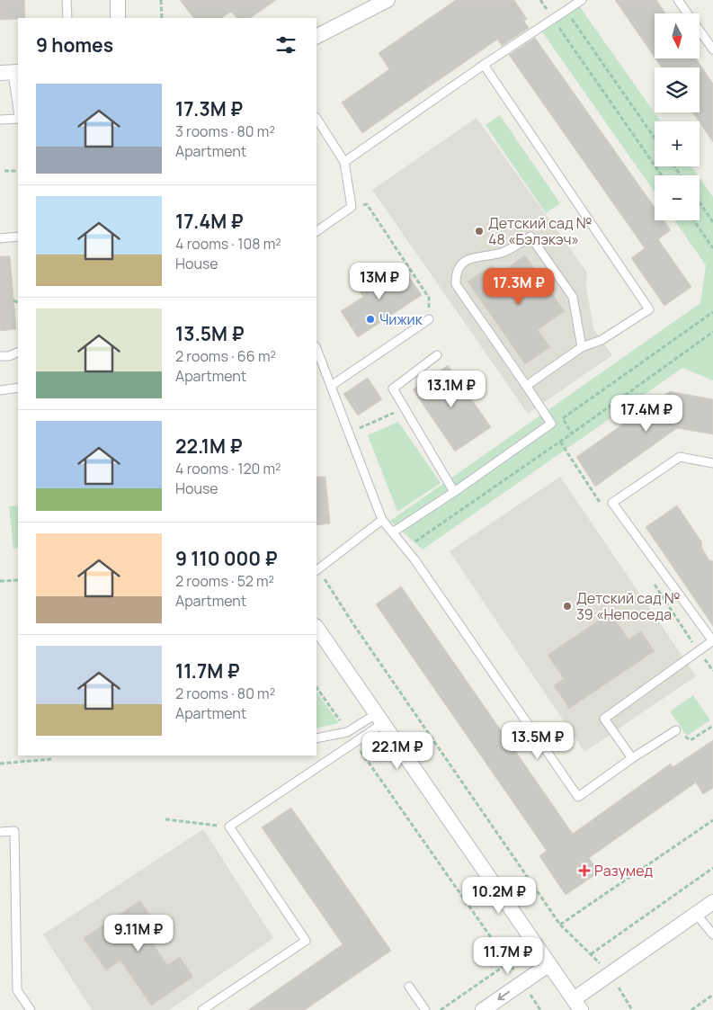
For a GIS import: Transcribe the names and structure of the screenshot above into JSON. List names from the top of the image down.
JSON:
{
  "places": {
    "other": ["Детский сад № 48 «Бэлэкэч»", "Чижик", "Детский сад № 39 «Непоседа"],
    "health": ["Разумед"]
  },
  "north": "bottom",
  "page": {
    "map_buttons": ["+", "−"],
    "heading": "9 homes",
    "list": [
      {
        "name": "17.3M ₽",
        "note": "3 rooms · 80 m² · Apartment"
      },
      {
        "name": "17.4M ₽",
        "note": "4 rooms · 108 m² · House"
      },
      {
        "name": "13.5M ₽",
        "note": "2 rooms · 66 m² · Apartment"
      },
      {
        "name": "22.1M ₽",
        "note": "4 rooms · 120 m² · House"
      },
      {
        "name": "9 110 000 ₽",
        "note": "2 rooms · 52 m² · Apartment"
      },
      {
        "name": "11.7M ₽",
        "note": "2 rooms · 80 m² · Apartment"
      }
    ],
    "price": [
      "13M ₽",
      "17.3M ₽",
      "13.1M ₽",
      "17.4M ₽",
      "13.5M ₽",
      "22.1M ₽",
      "10.2M ₽",
      "9.11M ₽",
      "11.7M ₽"
    ]
  }
}
